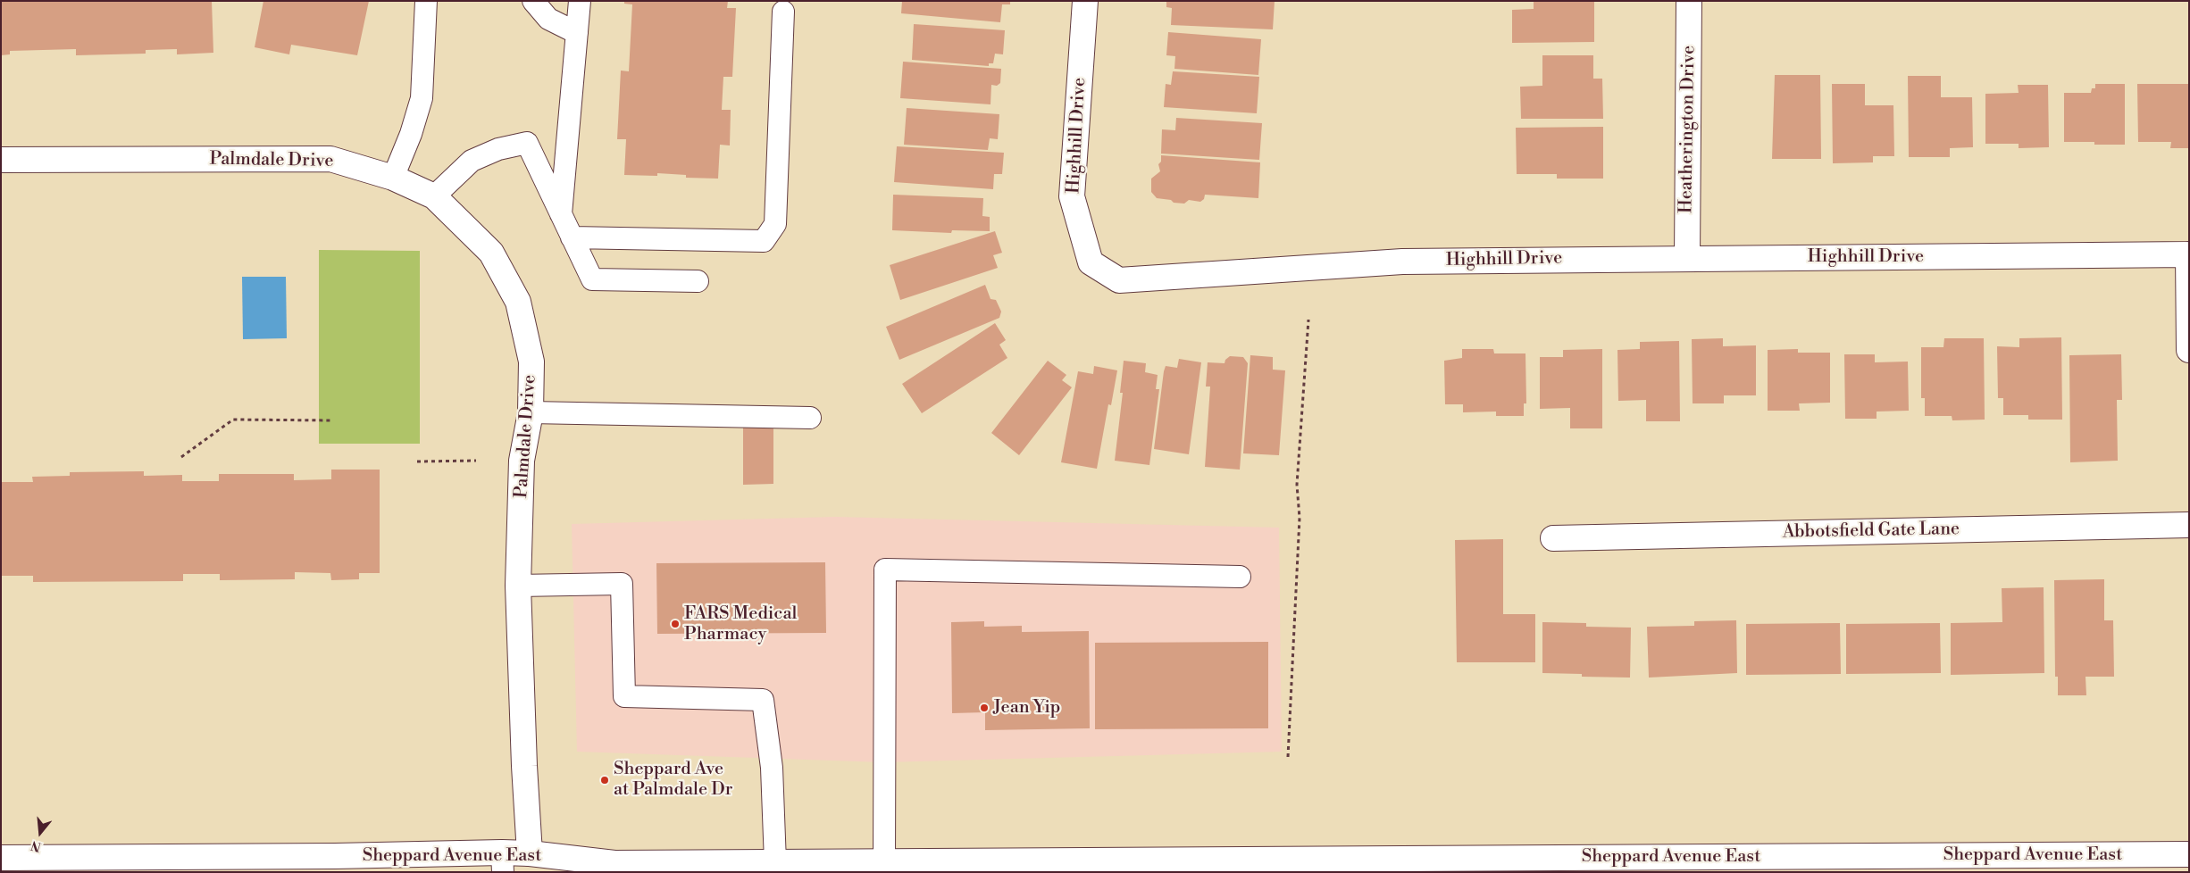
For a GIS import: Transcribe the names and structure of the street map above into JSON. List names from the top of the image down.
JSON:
{
  "streets": {
    "street": [
      "Heatherington Drive",
      "Highhill Drive",
      "Palmdale Drive",
      "Abbotsfield Gate Lane",
      "Sheppard Avenue East"
    ]
  },
  "crossings": [
    ["Heatherington Drive", "Highhill Drive"],
    ["Palmdale Drive", "Sheppard Avenue East"]
  ],
  "places": ["FARS Medical Pharmacy", "Jean Yip", "Sheppard Ave at Palmdale Dr"],
  "north": "bottom"
}
